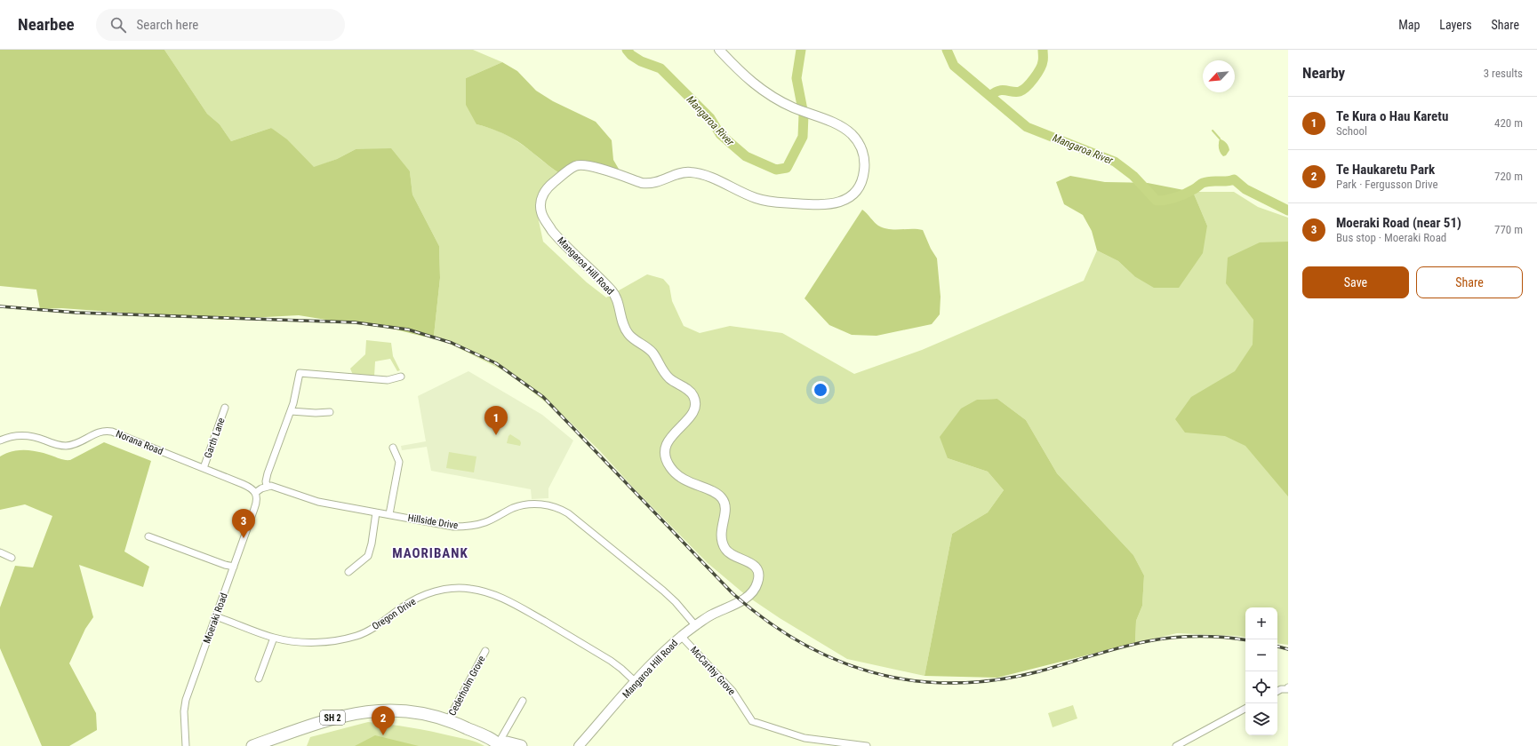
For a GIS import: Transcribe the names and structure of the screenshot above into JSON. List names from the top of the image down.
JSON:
{
  "streets": {
    "highway": ["SH 2"],
    "street": [
      "Mangaroa Hill Road",
      "Garth Lane",
      "Norana Road",
      "Hillside Drive",
      "Oregon Drive",
      "Moeraki Road",
      "McCarthy Grove",
      "Cederholm Grove"
    ]
  },
  "crossings": [
    ["Mangaroa Hill Road", "Hillside Drive"],
    ["Mangaroa Hill Road", "Oregon Drive"],
    ["Mangaroa Hill Road", "McCarthy Grove"],
    ["Garth Lane", "Norana Road"],
    ["Norana Road", "Moeraki Road"],
    ["Oregon Drive", "Moeraki Road"],
    ["Cederholm Grove", "SH 2"]
  ],
  "districts": ["MAORIBANK"],
  "water": ["Mangaroa River"],
  "north": "bottom left",
  "page": {
    "header": "Nearbee",
    "search": "Search here",
    "nav": ["Map", "Layers", "Share"],
    "heading": ["Nearby", "3 results"],
    "list": [
      {
        "mark": "1",
        "name": "Te Kura o Hau Karetu",
        "note": "School",
        "value": "420 m"
      },
      {
        "mark": "2",
        "name": "Te Haukaretu Park",
        "note": "Park · Fergusson Drive",
        "value": "720 m"
      },
      {
        "mark": "3",
        "name": "Moeraki Road (near 51)",
        "note": "Bus stop · Moeraki Road",
        "value": "770 m"
      }
    ],
    "buttons": ["Save", "Share"],
    "pins": ["1", "3", "2"],
    "map_buttons": ["+", "−"]
  }
}
